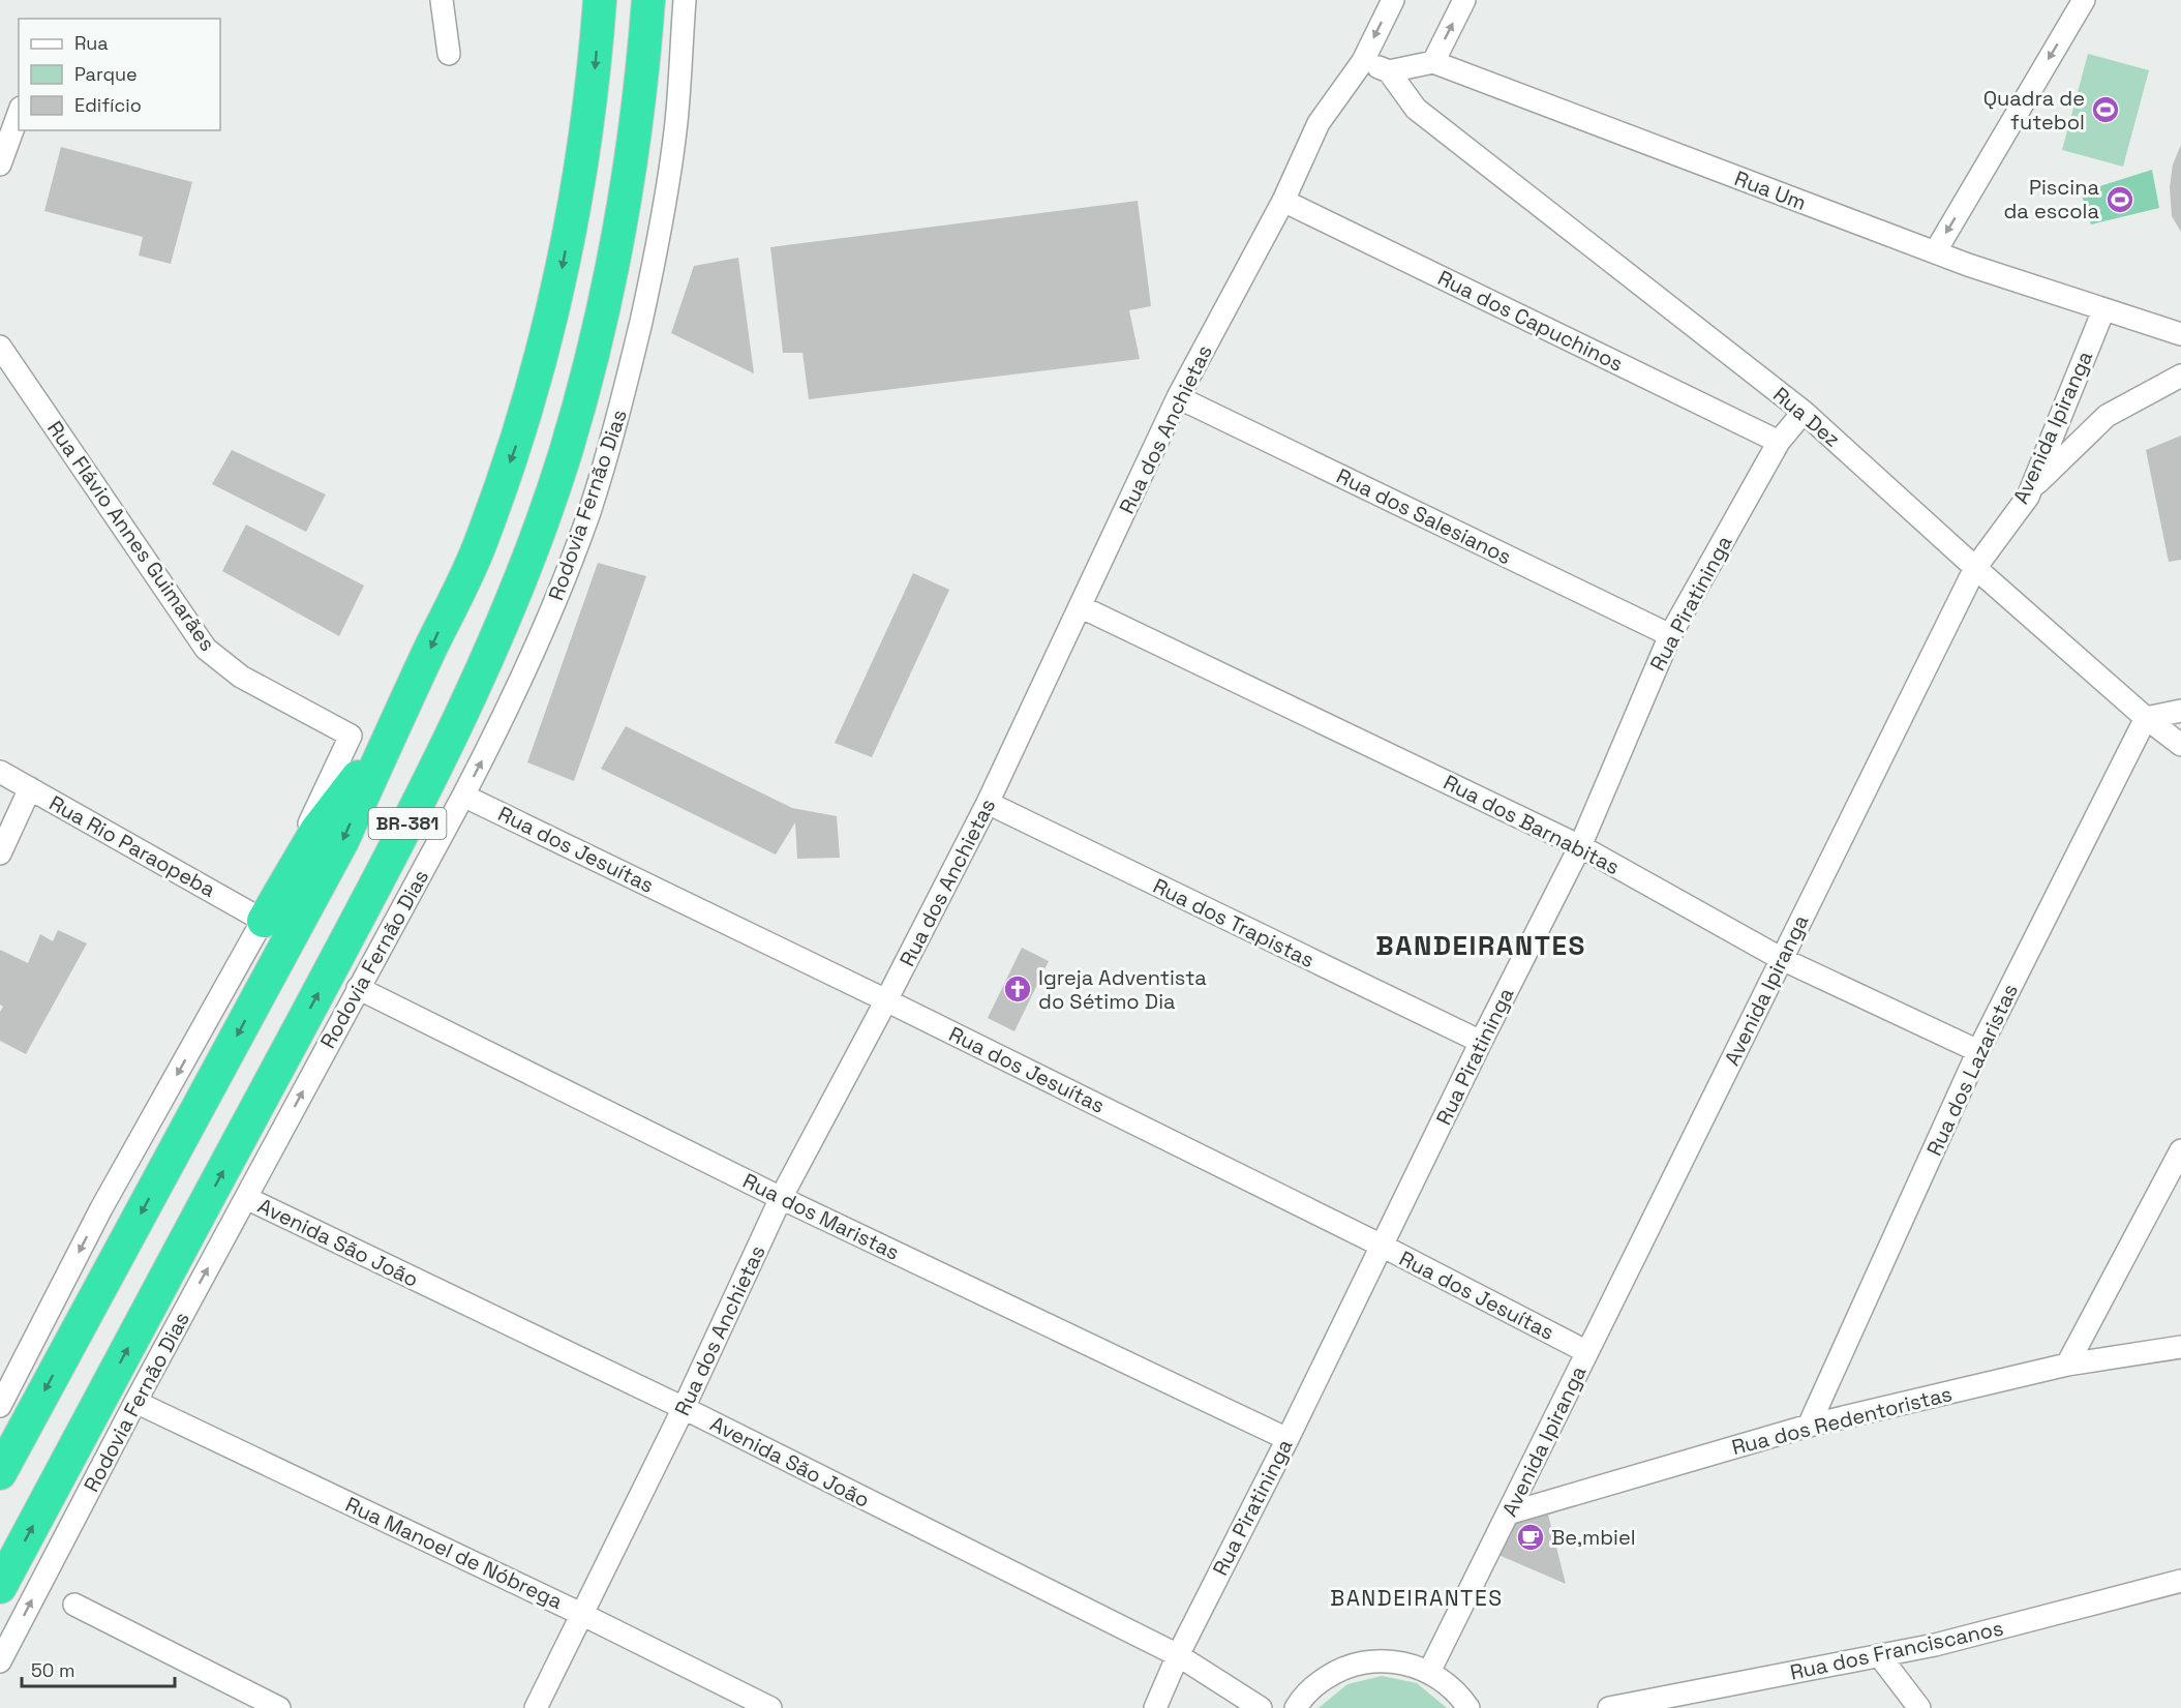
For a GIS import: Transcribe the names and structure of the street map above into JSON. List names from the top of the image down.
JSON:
{
  "streets": {
    "highway": ["Rodovia Fernão Dias", "BR-381"],
    "street": [
      "Rua Um",
      "Rua dos Capuchinos",
      "Rua Dez",
      "Avenida Ipiranga",
      "Rua dos Anchietas",
      "Rua dos Salesianos",
      "Rua Flávio Annes Guimarães",
      "Rua Piratininga",
      "Rua dos Barnabitas",
      "Rua Rio Paraopeba",
      "Rua dos Jesuítas",
      "Rua dos Trapistas",
      "Rua dos Lazaristas",
      "Rua dos Maristas",
      "Avenida São João",
      "Rua dos Redentoristas",
      "Rua Manoel de Nóbrega",
      "Rua dos Franciscanos"
    ]
  },
  "crossings": [
    ["Rua Um", "Avenida Ipiranga"],
    ["Rua dos Capuchinos", "Rua dos Anchietas"],
    ["Rua dos Capuchinos", "Rua Piratininga"],
    ["Rua Dez", "Avenida Ipiranga"],
    ["Rua Dez", "Rua Piratininga"],
    ["Rua Dez", "Rua dos Lazaristas"],
    ["Avenida Ipiranga", "Rua dos Barnabitas"],
    ["Avenida Ipiranga", "Rua dos Jesuítas"],
    ["Avenida Ipiranga", "Rua dos Redentoristas"],
    ["Rua dos Anchietas", "Rua dos Salesianos"],
    ["Rua dos Anchietas", "Rua dos Barnabitas"],
    ["Rua dos Anchietas", "Rua dos Jesuítas"],
    ["Rua dos Anchietas", "Rua dos Trapistas"],
    ["Rua dos Anchietas", "Rua dos Maristas"],
    ["Rua dos Anchietas", "Avenida São João"],
    ["Rua dos Anchietas", "Rua Manoel de Nóbrega"],
    ["Rodovia Fernão Dias", "Rua dos Jesuítas"],
    ["Rodovia Fernão Dias", "Rua dos Maristas"],
    ["Rodovia Fernão Dias", "Avenida São João"],
    ["Rodovia Fernão Dias", "Rua Manoel de Nóbrega"],
    ["Rua dos Salesianos", "Rua Piratininga"],
    ["Rua Flávio Annes Guimarães", "BR-381"],
    ["Rua Flávio Annes Guimarães", "Rua Rio Paraopeba"],
    ["Rua Piratininga", "Rua dos Barnabitas"],
    ["Rua Piratininga", "Rua dos Jesuítas"],
    ["Rua Piratininga", "Rua dos Trapistas"],
    ["Rua Piratininga", "Rua dos Maristas"],
    ["Rua Piratininga", "Avenida São João"],
    ["BR-381", "Rua Rio Paraopeba"],
    ["Rua dos Barnabitas", "Rua dos Lazaristas"],
    ["Rua dos Lazaristas", "Rua dos Redentoristas"]
  ],
  "districts": ["BANDEIRANTES", "BANDEIRANTES"],
  "places": {
    "sports": ["Quadra de futebol", "Piscina da escola"],
    "church": ["Igreja Adventista do Sétimo Dia"],
    "cafe": ["Be,mbiel"]
  },
  "legend": ["Rua", "Parque", "Edifício"],
  "scale_bar": "50 m"
}
